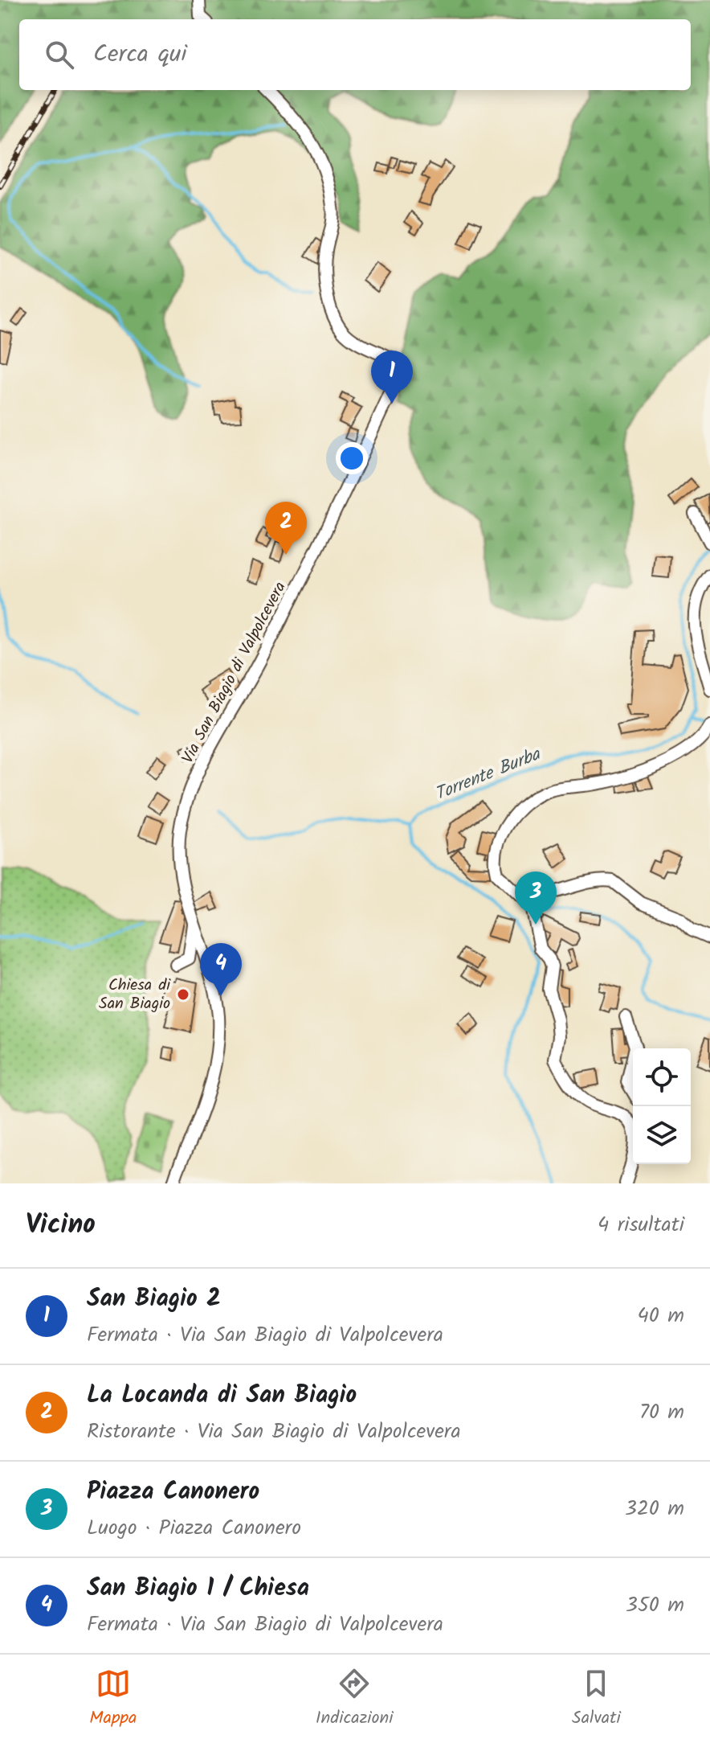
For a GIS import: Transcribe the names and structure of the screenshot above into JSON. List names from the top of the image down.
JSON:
{
  "streets": {
    "street": ["Via San Biagio di Valpolcevera"]
  },
  "water": ["Torrente Burba"],
  "places": ["Chiesa di San Biagio"],
  "page": {
    "search": "Cerca qui",
    "pins": [
      "1",
      "2",
      "3",
      "4"
    ],
    "heading": ["Vicino", "4 risultati"],
    "list": [
      {
        "mark": "1",
        "name": "San Biagio 2",
        "note": "Fermata · Via San Biagio di Valpolcevera",
        "value": "40 m"
      },
      {
        "mark": "2",
        "name": "La Locanda di San Biagio",
        "note": "Ristorante · Via San Biagio di Valpolcevera",
        "value": "70 m"
      },
      {
        "mark": "3",
        "name": "Piazza Canonero",
        "note": "Luogo · Piazza Canonero",
        "value": "320 m"
      },
      {
        "mark": "4",
        "name": "San Biagio 1 / Chiesa",
        "note": "Fermata · Via San Biagio di Valpolcevera",
        "value": "350 m"
      }
    ],
    "nav": ["Mappa", "Indicazioni", "Salvati"]
  }
}
